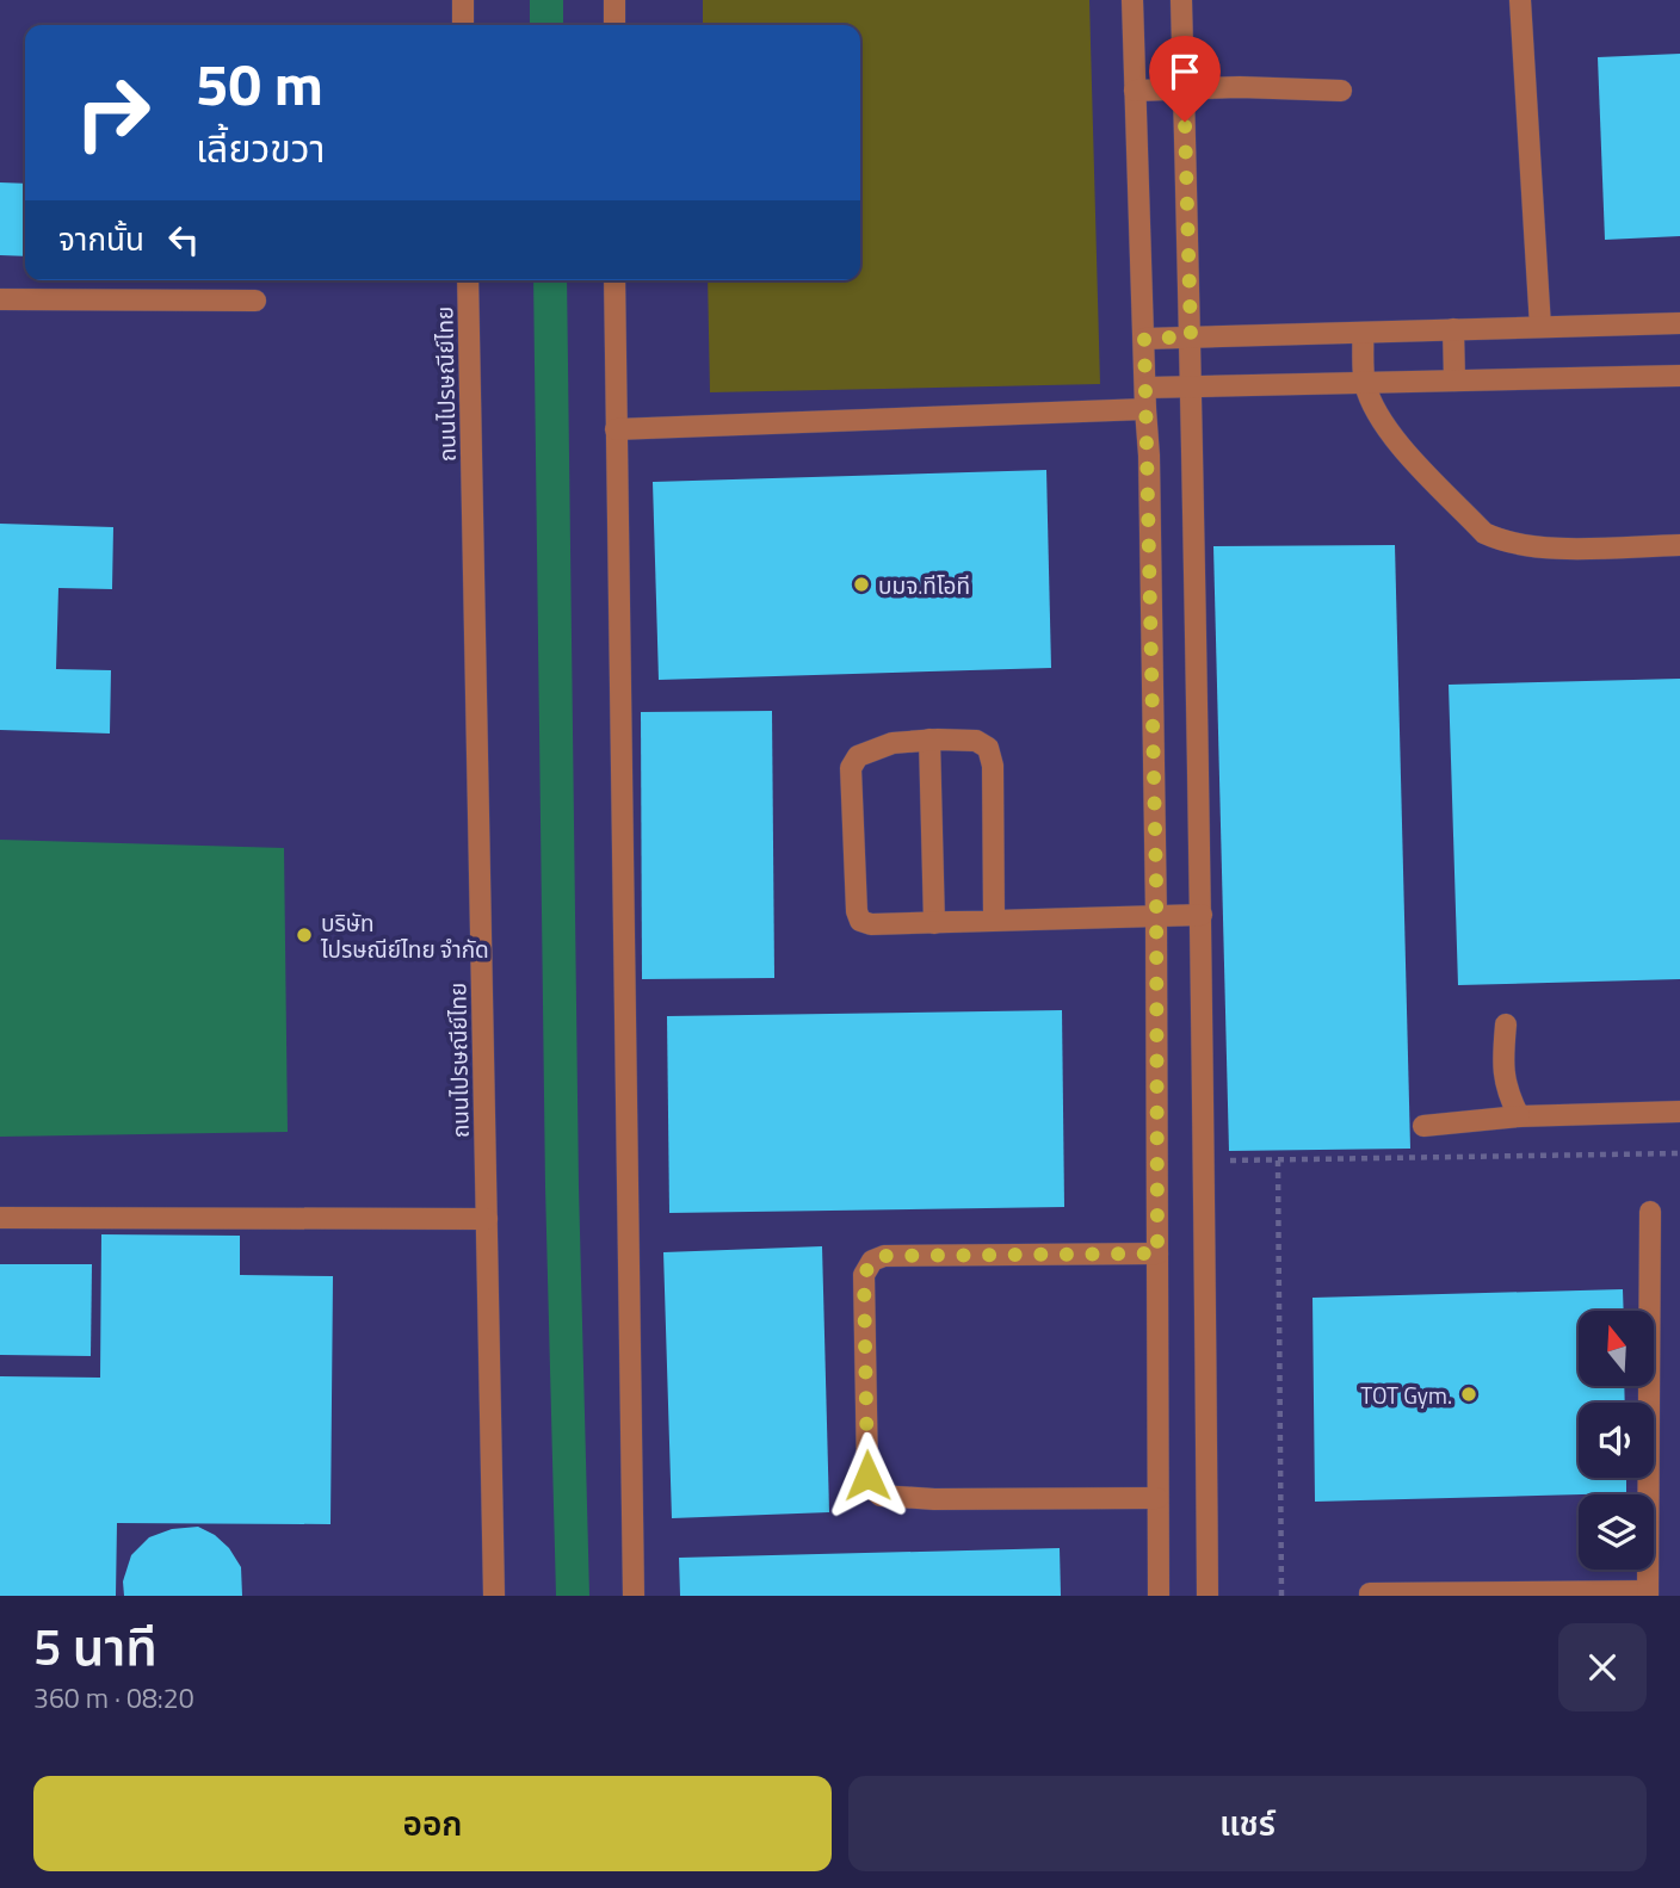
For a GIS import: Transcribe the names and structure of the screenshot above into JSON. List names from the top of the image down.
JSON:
{
  "streets": {
    "street": ["ถนนไปรษณีย์ไทย"]
  },
  "places": ["บมจ.ทีโอที", "บริษัท ไปรษณีย์ไทย จำกัด", "TOT Gym."],
  "north": "top",
  "page": {
    "turn": ["50 m", "เลี้ยวขวา"],
    "then": "จากนั้น",
    "heading": ["5 นาที", "360 m · 08:20"],
    "buttons": ["ออก", "แชร์"]
  }
}
